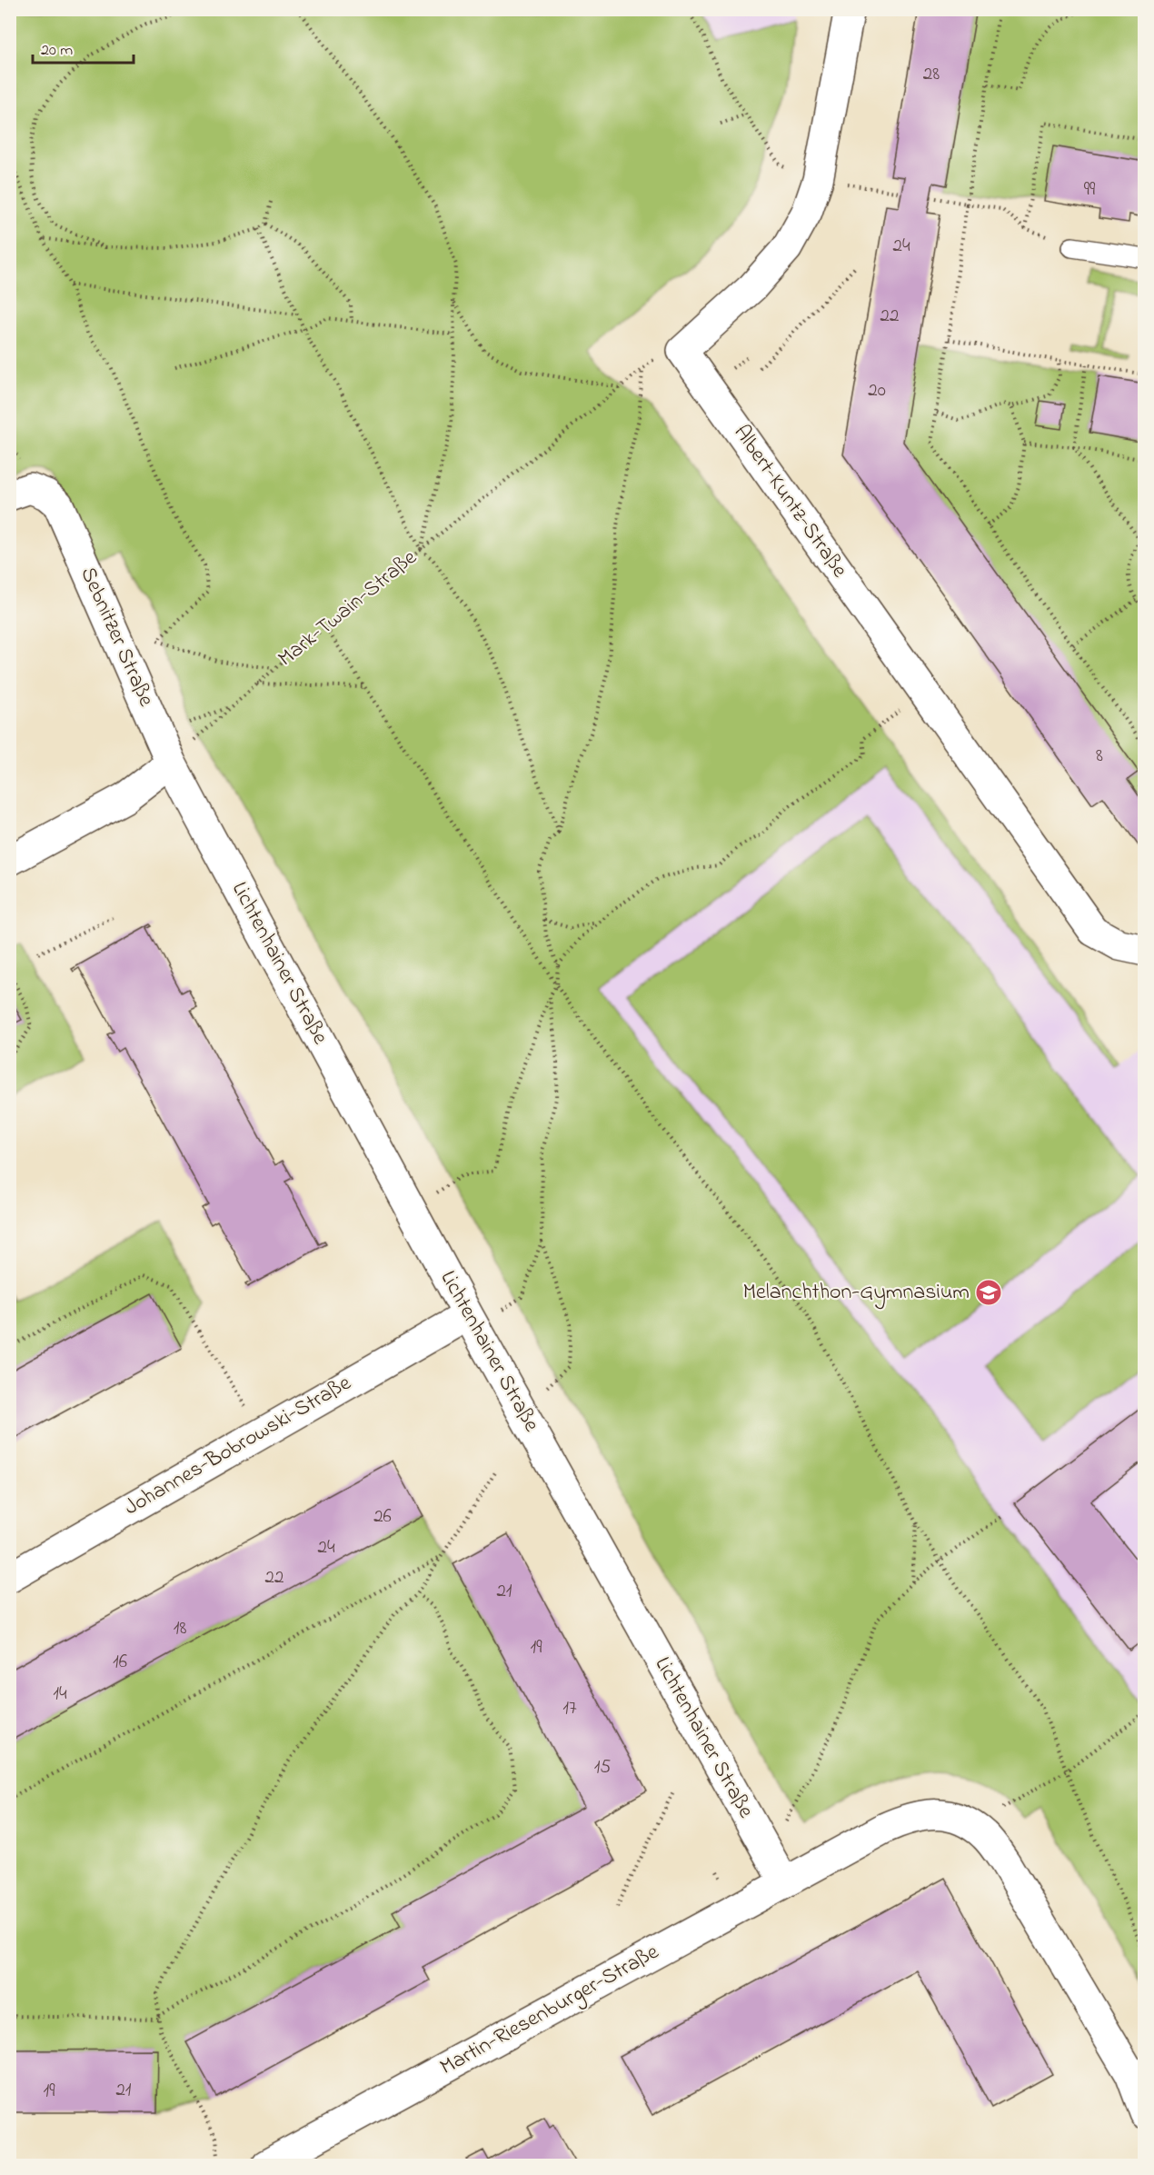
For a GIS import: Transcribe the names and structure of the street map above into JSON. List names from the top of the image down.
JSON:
{
  "streets": {
    "street": [
      "Albert-Kuntz-Straße",
      "Sebnitzer Straße",
      "Lichtenhainer Straße",
      "Johannes-Bobrowski-Straße",
      "Martin-Riesenburger-Straße"
    ],
    "path": ["Mark-Twain-Straße"]
  },
  "crossings": [
    ["Albert-Kuntz-Straße", "Mark-Twain-Straße"],
    ["Mark-Twain-Straße", "Sebnitzer Straße"],
    ["Sebnitzer Straße", "Lichtenhainer Straße"],
    ["Lichtenhainer Straße", "Johannes-Bobrowski-Straße"],
    ["Lichtenhainer Straße", "Martin-Riesenburger-Straße"]
  ],
  "places": {
    "school or university": ["Melanchthon-Gymnasium"]
  },
  "house_numbers": [
    "28",
    "99",
    "24",
    "22",
    "20",
    "8",
    "26",
    "24",
    "22",
    "21",
    "18",
    "19",
    "16",
    "14",
    "17",
    "15",
    "21",
    "19"
  ],
  "scale_bar": "20 m"
}
